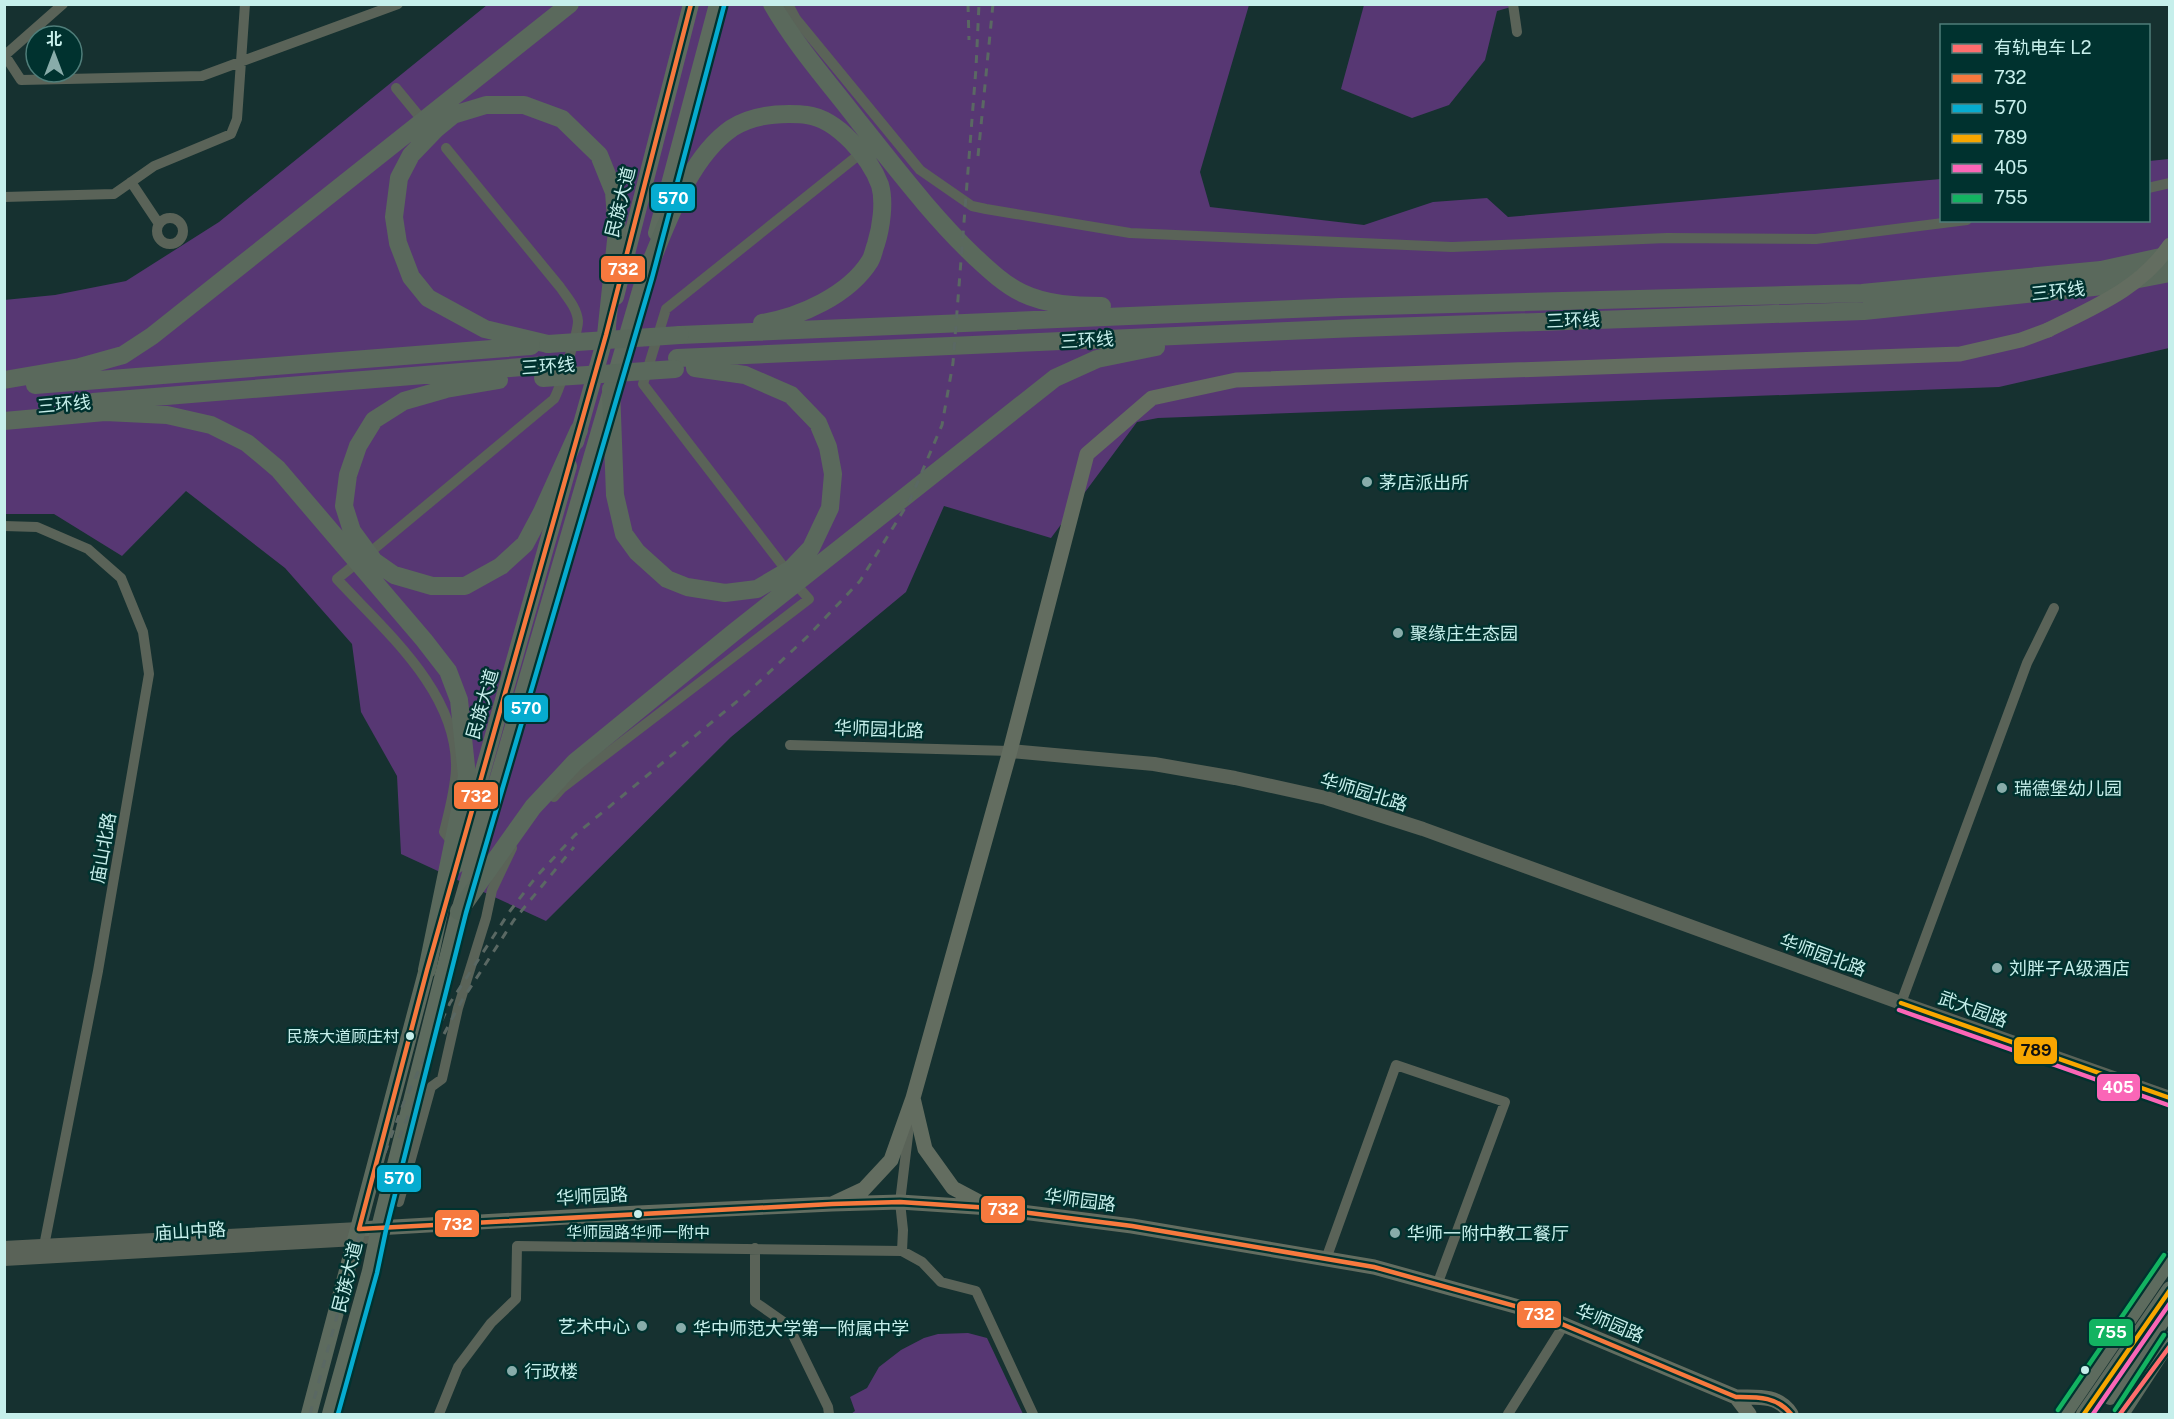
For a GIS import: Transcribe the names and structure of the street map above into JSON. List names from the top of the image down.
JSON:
{
  "streets": {
    "highway": ["三环线"],
    "main road": ["民族大道", "华师园路"],
    "street": [
      "华师园北路",
      "庙山北路",
      "武大园路",
      "庙山中路"
    ]
  },
  "crossings": [
    ["民族大道", "华师园路"],
    ["民族大道", "庙山中路"],
    ["华师园北路", "武大园路"],
    ["庙山北路", "庙山中路"],
    ["华师园路", "庙山中路"]
  ],
  "places": [
    "茅店派出所",
    "聚缘庄生态园",
    "瑞德堡幼儿园",
    "刘胖子A级酒店",
    "民族大道顾庄村",
    "华师园路华师一附中",
    "华师一附中教工餐厅",
    "艺术中心",
    "华中师范大学第一附属中学",
    "行政楼"
  ],
  "lines": [
    "transit line 732",
    "transit line 570",
    "transit line 789",
    "transit line 405",
    "transit line 755",
    "tram line L2"
  ],
  "legend": [
    "有轨电车 L2",
    "732",
    "570",
    "789",
    "405",
    "755"
  ],
  "north": "top"
}
